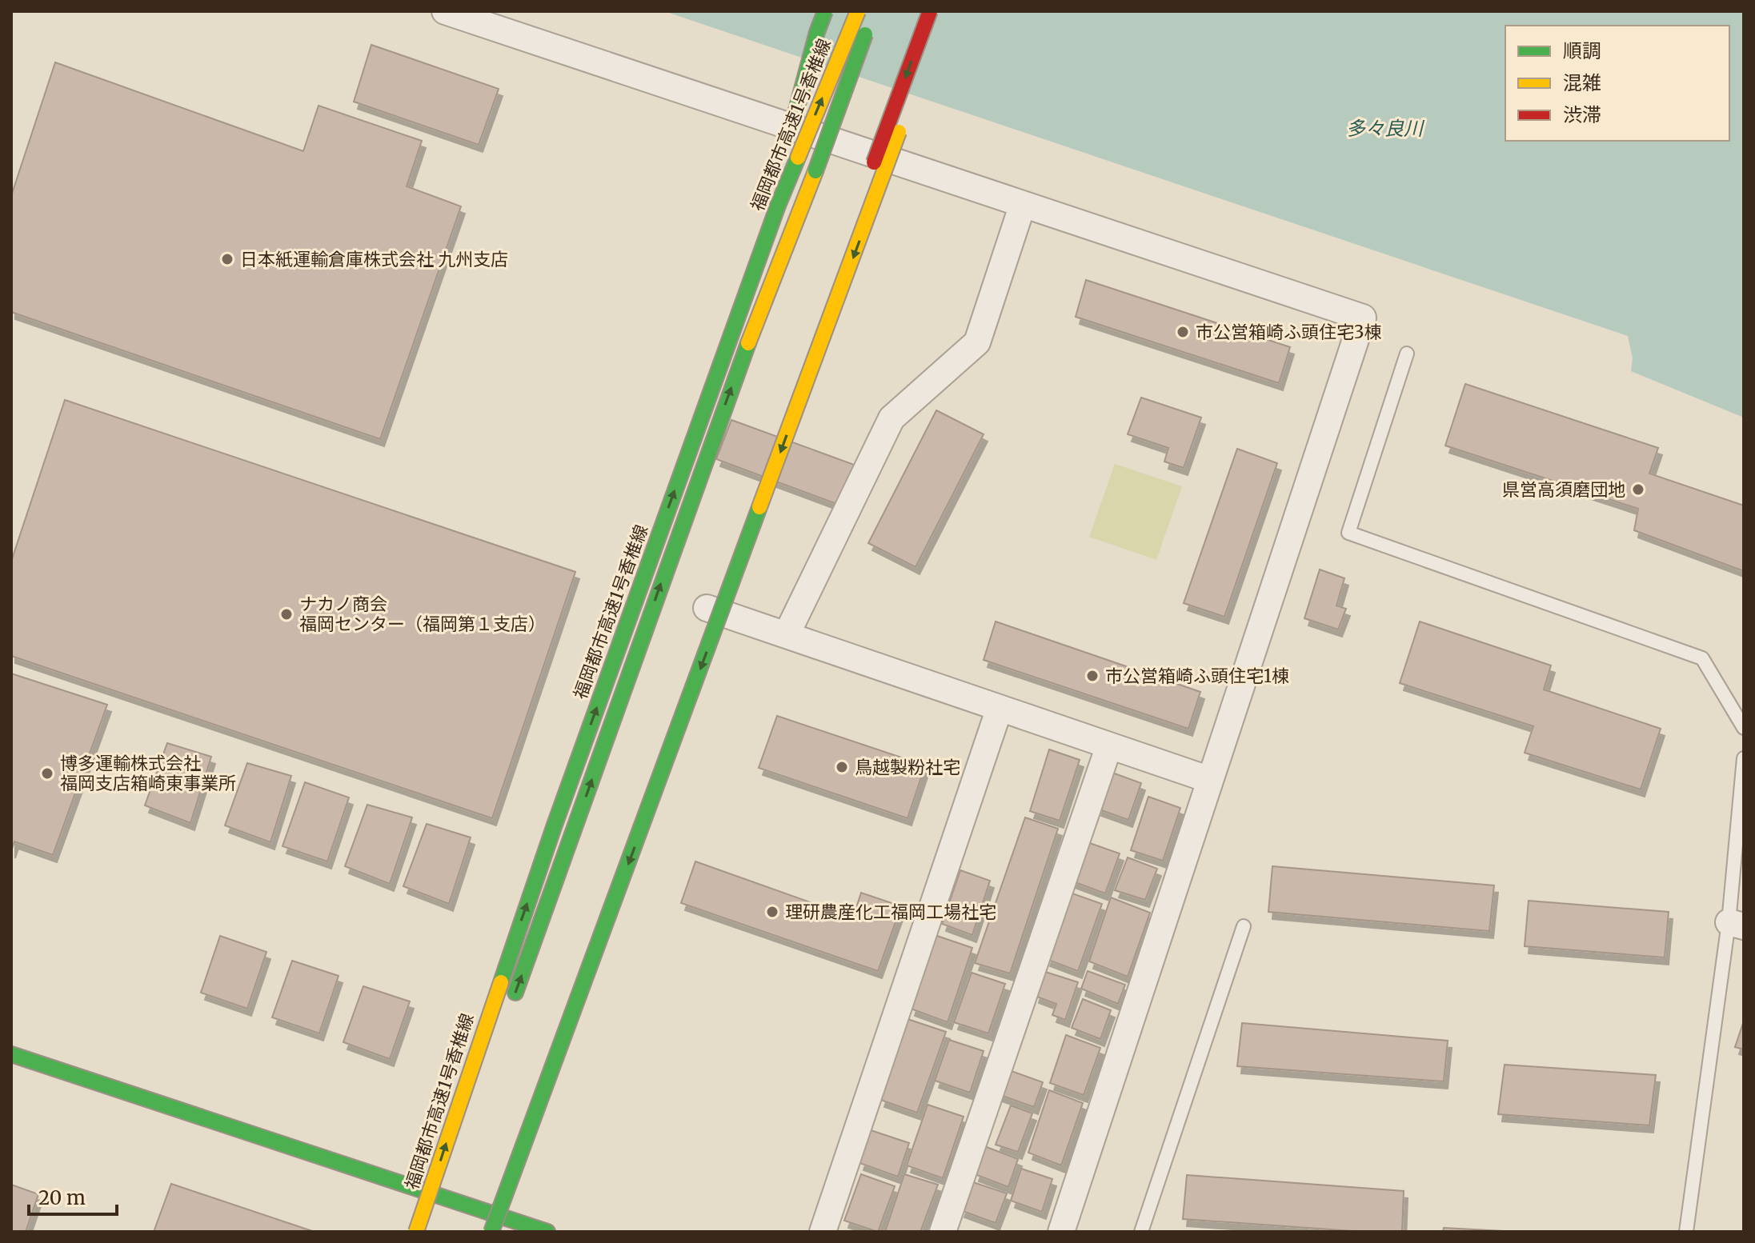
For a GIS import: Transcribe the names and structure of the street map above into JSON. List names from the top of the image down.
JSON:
{
  "streets": {
    "main road": ["福岡都市高速1号香椎線"]
  },
  "water": ["多々良川"],
  "places": [
    "日本紙運輸倉庫株式会社 九州支店",
    "市公営箱崎ふ頭住宅3棟",
    "県営高須磨団地",
    "ナカノ商会 福岡センター（福岡第１支店）",
    "市公営箱崎ふ頭住宅1棟",
    "鳥越製粉社宅",
    "博多運輸株式会社 福岡支店箱崎東事業所",
    "理研農産化工福岡工場社宅"
  ],
  "legend": ["順調", "混雑", "渋滞"],
  "scale_bar": "20 m"
}
